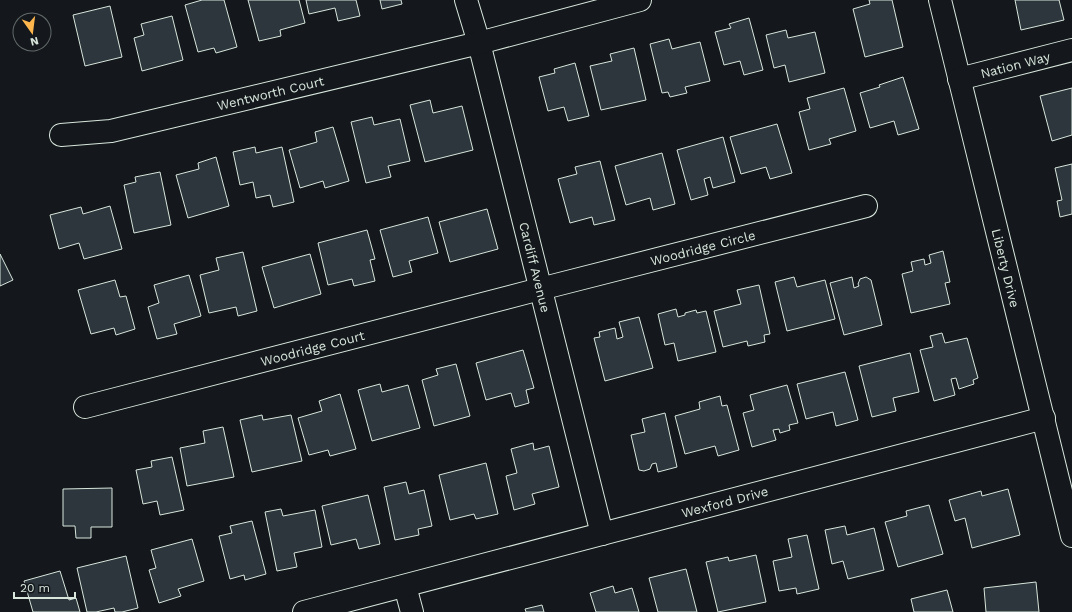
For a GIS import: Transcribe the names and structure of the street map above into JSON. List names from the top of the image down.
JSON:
{
  "streets": {
    "street": [
      "Nation Way",
      "Wentworth Court",
      "Woodridge Circle",
      "Cardiff Avenue",
      "Liberty Drive",
      "Woodridge Court",
      "Wexford Drive"
    ]
  },
  "crossings": [
    ["Nation Way", "Liberty Drive"],
    ["Wentworth Court", "Cardiff Avenue"],
    ["Woodridge Circle", "Cardiff Avenue"],
    ["Woodridge Circle", "Woodridge Court"],
    ["Cardiff Avenue", "Woodridge Court"],
    ["Cardiff Avenue", "Wexford Drive"],
    ["Liberty Drive", "Wexford Drive"]
  ],
  "scale_bar": "20 m",
  "north": "bottom"
}
